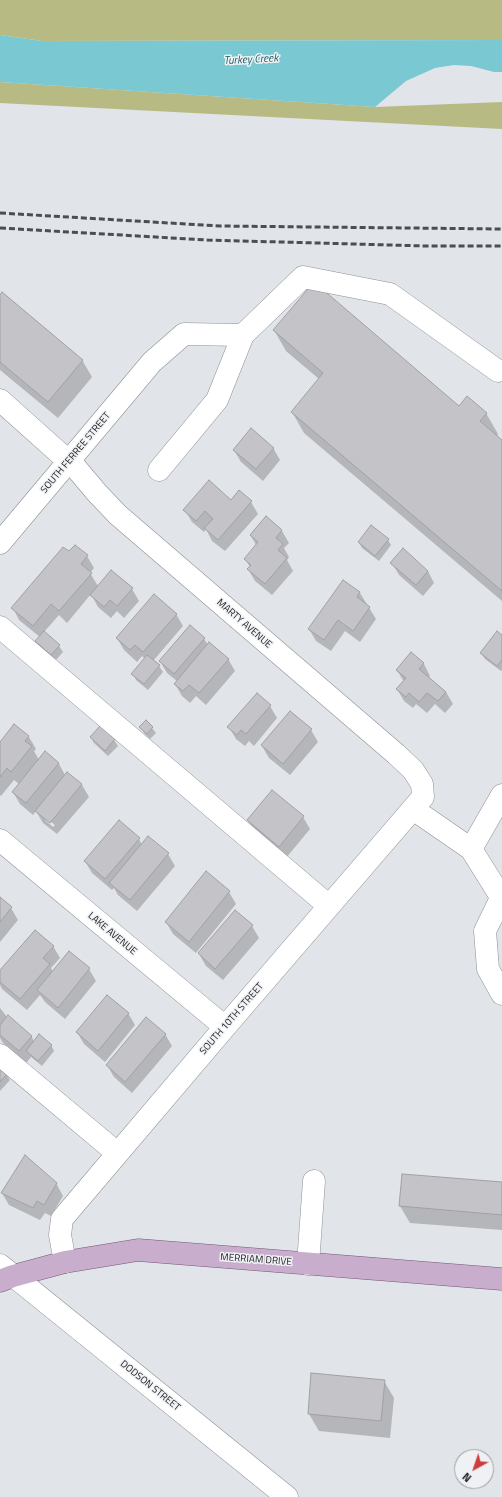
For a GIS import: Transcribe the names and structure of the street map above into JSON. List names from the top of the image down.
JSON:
{
  "streets": {
    "main road": ["MERRIAM DRIVE"],
    "street": [
      "SOUTH FERREE STREET",
      "MARTY AVENUE",
      "LAKE AVENUE",
      "SOUTH 10TH STREET",
      "DODSON STREET"
    ]
  },
  "crossings": [
    ["SOUTH FERREE STREET", "MARTY AVENUE"],
    ["MARTY AVENUE", "SOUTH 10TH STREET"],
    ["LAKE AVENUE", "SOUTH 10TH STREET"],
    ["SOUTH 10TH STREET", "MERRIAM DRIVE"],
    ["MERRIAM DRIVE", "DODSON STREET"]
  ],
  "water": ["Turkey Creek"],
  "north": "bottom left"
}
